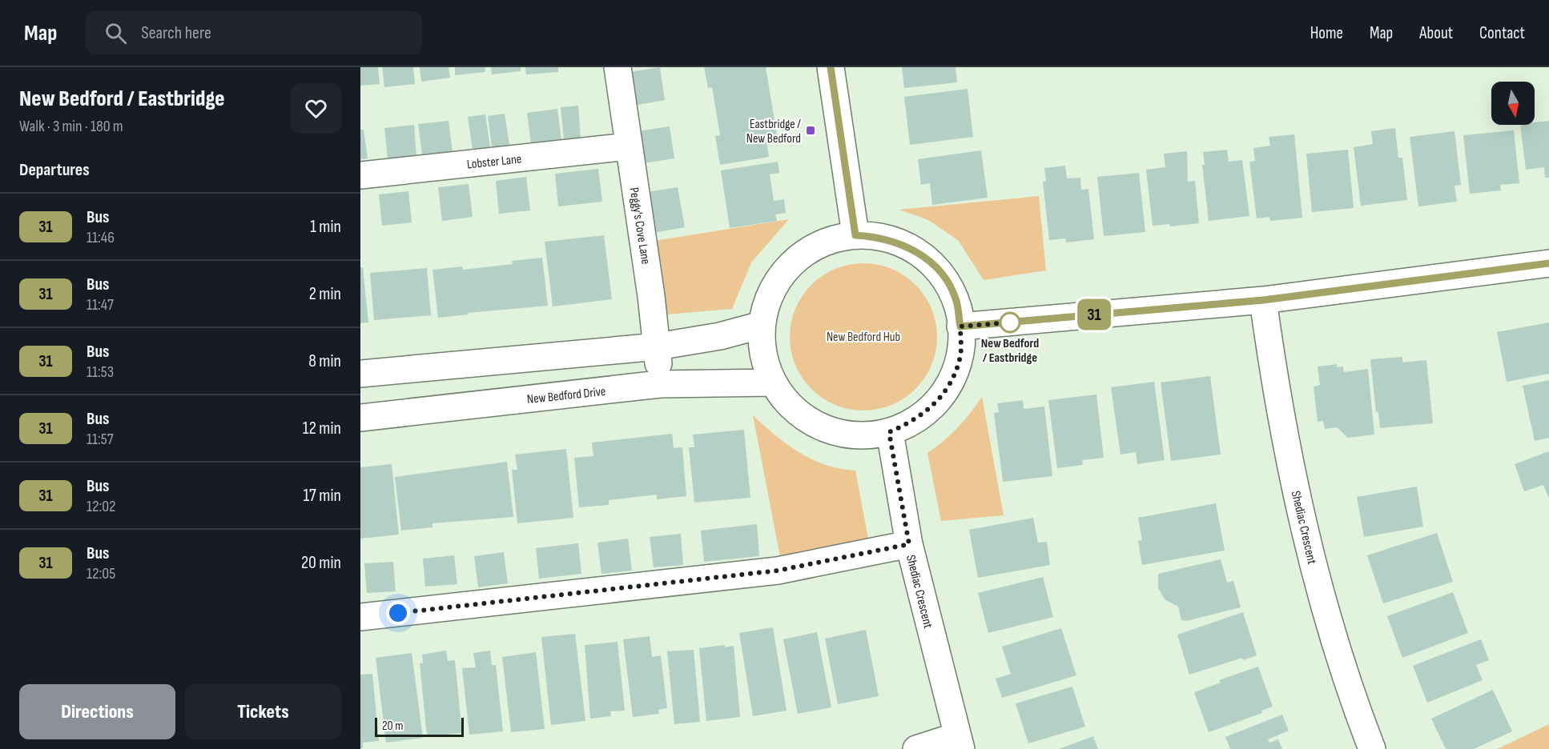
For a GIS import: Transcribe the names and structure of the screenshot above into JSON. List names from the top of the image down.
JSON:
{
  "streets": {
    "street": [
      "Lobster Lane",
      "Peggy's Cove Lane",
      "New Bedford Drive",
      "Shediac Crescent"
    ]
  },
  "crossings": [
    ["Lobster Lane", "Peggy's Cove Lane"],
    ["Peggy's Cove Lane", "New Bedford Drive"]
  ],
  "parks": ["New Bedford Hub"],
  "places": {
    "transit": ["Eastbridge / New Bedford"],
    "other": ["New Bedford / Eastbridge"]
  },
  "lines": ["bus line 31"],
  "scale_bar": "20 m",
  "north": "bottom",
  "page": {
    "header": "Map",
    "search": "Search here",
    "nav": [
      "Home",
      "Map",
      "About",
      "Contact"
    ],
    "heading": [
      ["New Bedford / Eastbridge", "Walk · 3 min · 180 m"],
      "Departures"
    ],
    "on_map": "31",
    "list": [
      {
        "mark": "31",
        "name": "Bus",
        "note": "11:46",
        "value": "1 min"
      },
      {
        "mark": "31",
        "name": "Bus",
        "note": "11:47",
        "value": "2 min"
      },
      {
        "mark": "31",
        "name": "Bus",
        "note": "11:53",
        "value": "8 min"
      },
      {
        "mark": "31",
        "name": "Bus",
        "note": "11:57",
        "value": "12 min"
      },
      {
        "mark": "31",
        "name": "Bus",
        "note": "12:02",
        "value": "17 min"
      },
      {
        "mark": "31",
        "name": "Bus",
        "note": "12:05",
        "value": "20 min"
      }
    ],
    "buttons": ["Directions", "Tickets"],
    "scale": "20 m"
  }
}
